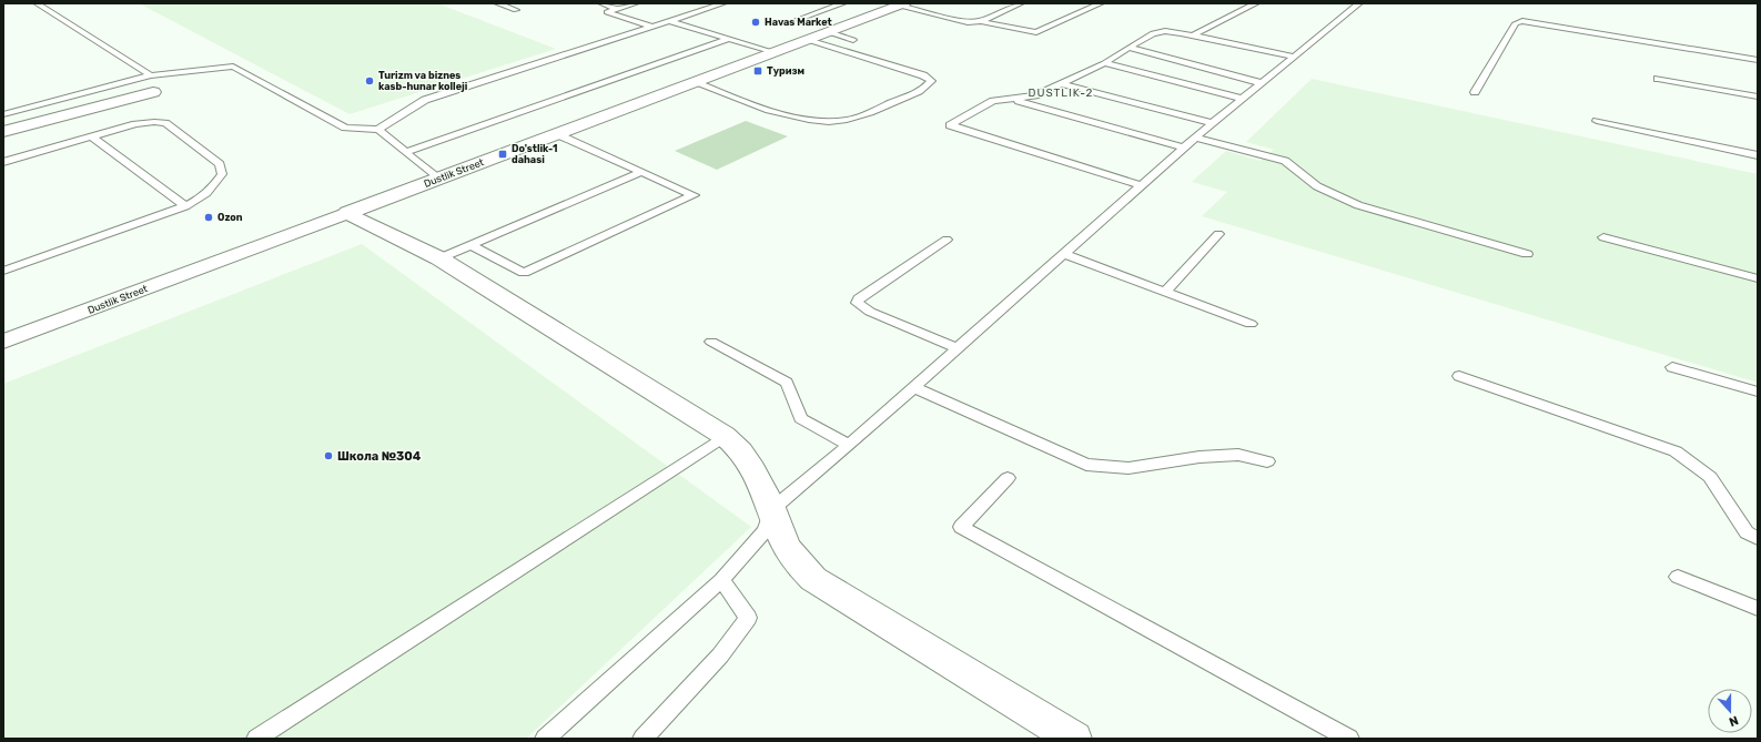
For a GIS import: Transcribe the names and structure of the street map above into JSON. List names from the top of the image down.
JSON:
{
  "streets": {
    "street": ["Dustlik Street"]
  },
  "districts": ["DUSTLIK-2"],
  "places": {
    "other": [
      "Havas Market",
      "Turizm va biznes kasb-hunar kolleji",
      "Ozon",
      "Школа №304"
    ],
    "transit": ["Туризм", "Do'stlik-1 dahasi"]
  },
  "north": "bottom"
}
